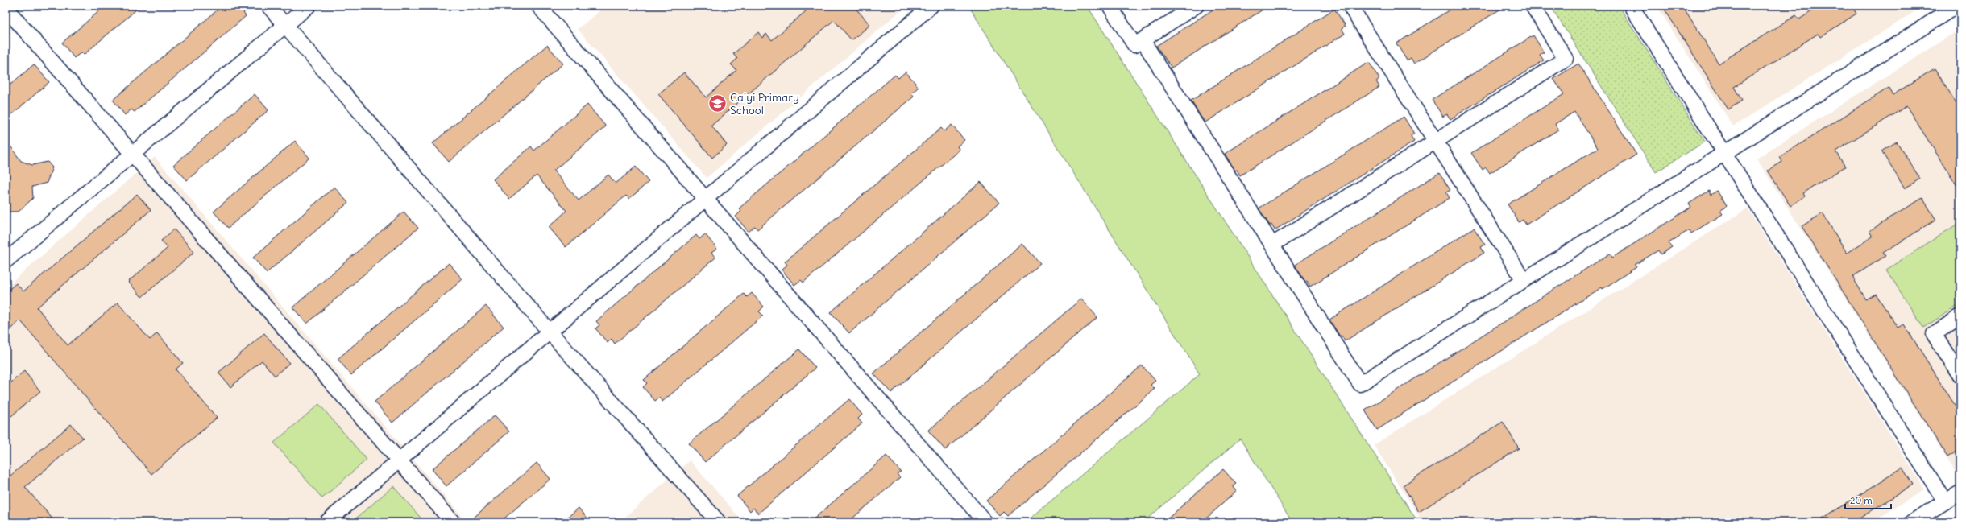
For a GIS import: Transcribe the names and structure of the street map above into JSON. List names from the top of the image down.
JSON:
{
  "places": {
    "school or university": ["Caiyi Primary School"]
  },
  "scale_bar": "20 m"
}
